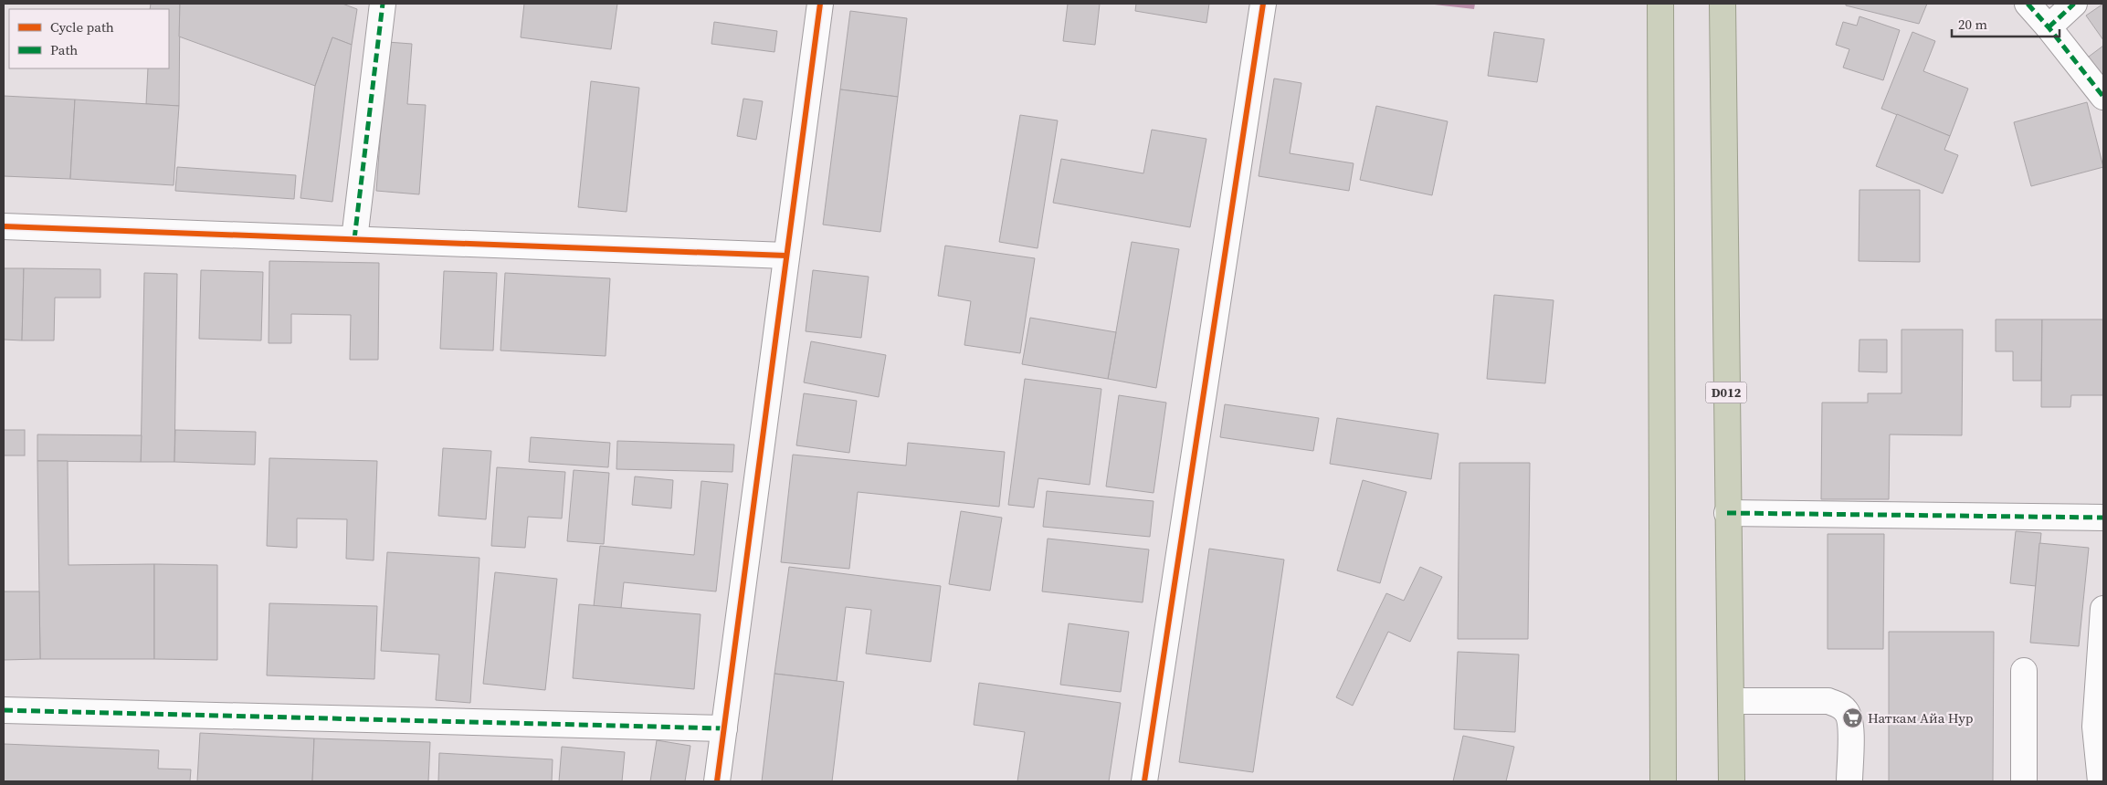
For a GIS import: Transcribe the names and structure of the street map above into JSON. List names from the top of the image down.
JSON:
{
  "streets": {
    "highway": ["D012"]
  },
  "places": {
    "supermarket": ["Наткам Айа Нур"]
  },
  "legend": ["Cycle path", "Path"],
  "scale_bar": "20 m"
}
